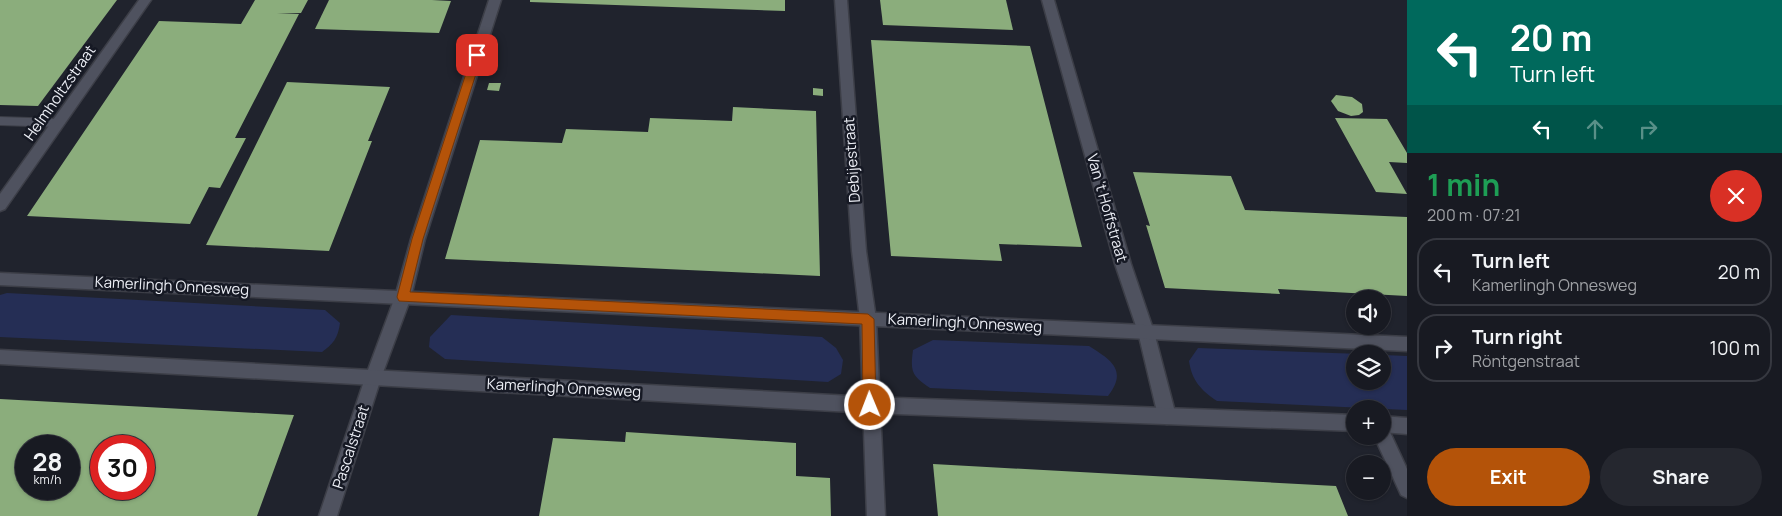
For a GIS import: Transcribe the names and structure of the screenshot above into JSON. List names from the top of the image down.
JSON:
{
  "streets": {
    "street": [
      "Helmholtzstraat",
      "Debijestraat",
      "Van 't Hoffstraat",
      "Kamerlingh Onnesweg",
      "Pascalstraat"
    ]
  },
  "crossings": [
    ["Debijestraat", "Kamerlingh Onnesweg"],
    ["Van 't Hoffstraat", "Kamerlingh Onnesweg"],
    ["Kamerlingh Onnesweg", "Pascalstraat"]
  ],
  "page": {
    "turn": ["20 m", "Turn left"],
    "heading": ["1 min", "200 m · 07:21"],
    "list": [
      {
        "name": "Turn left",
        "note": "Kamerlingh Onnesweg",
        "value": "20 m"
      },
      {
        "name": "Turn right",
        "note": "Röntgenstraat",
        "value": "100 m"
      }
    ],
    "map_buttons": ["+", "−"],
    "speed": "28 km/h",
    "limit": "30",
    "buttons": ["Exit", "Share"]
  }
}
